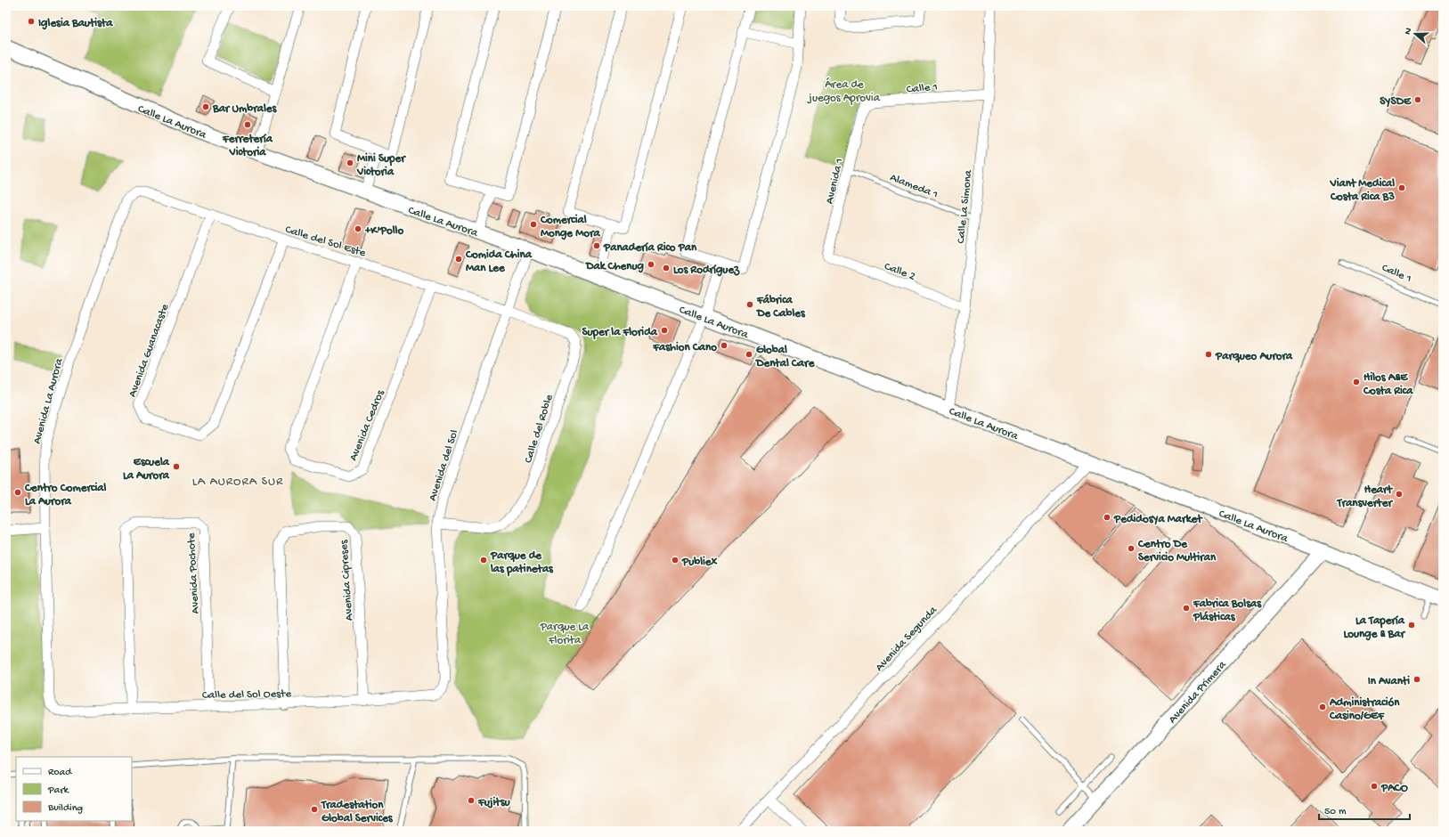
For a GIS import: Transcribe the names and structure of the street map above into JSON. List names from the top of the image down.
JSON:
{
  "streets": {
    "street": [
      "Calle 1",
      "Calle La Aurora",
      "Avenida 1",
      "Calle La Simona",
      "Calle del Sol Este",
      "Calle 2",
      "Avenida Guanacaste",
      "Avenida La Aurora",
      "Avenida Cedros",
      "Calle del Roble",
      "Avenida del Sol",
      "Avenida Pochote",
      "Avenida Cipreses",
      "Avenida Segunda",
      "Avenida Primera",
      "Calle del Sol Oeste"
    ],
    "lane": ["Alameda 1"]
  },
  "crossings": [
    ["Calle 1", "Avenida 1"],
    ["Calle 1", "Calle La Simona"],
    ["Calle La Aurora", "Calle La Simona"],
    ["Calle La Aurora", "Avenida del Sol"],
    ["Calle La Aurora", "Avenida Segunda"],
    ["Calle La Aurora", "Avenida Primera"],
    ["Avenida 1", "Alameda 1"],
    ["Avenida 1", "Calle 2"],
    ["Alameda 1", "Calle La Simona"],
    ["Calle La Simona", "Calle 2"],
    ["Calle del Sol Este", "Avenida Guanacaste"],
    ["Calle del Sol Este", "Avenida La Aurora"],
    ["Calle del Sol Este", "Avenida Cedros"],
    ["Calle del Sol Este", "Calle del Roble"],
    ["Calle del Sol Este", "Avenida del Sol"],
    ["Avenida La Aurora", "Calle del Sol Oeste"],
    ["Calle del Roble", "Avenida del Sol"],
    ["Avenida del Sol", "Calle del Sol Oeste"],
    ["Avenida Pochote", "Calle del Sol Oeste"],
    ["Avenida Cipreses", "Calle del Sol Oeste"]
  ],
  "districts": ["LA AURORA SUR"],
  "parks": ["Área de juegos Aprovia", "Parque La Florita"],
  "places": [
    "Iglesia Bautista",
    "SYSDE",
    "Bar Umbrales",
    "Ferretería Victoria",
    "Mini Super Victoria",
    "Viant Medical Costa Rica B3",
    "Comercial Monge Mora",
    "+K'Pollo",
    "Panadería Rico Pan",
    "Comida China Man Lee",
    "Dak Chenug",
    "Los Rodríguez",
    "Fábrica De Cables",
    "Super la Florida",
    "Fashion Cano",
    "Global Dental Care",
    "Parqueo Aurora",
    "Hilos A&E Costa Rica",
    "Escuela La Aurora",
    "Centro Comercial La Aurora",
    "Heart Transverter",
    "PedidosYa Market",
    "Centro De Servicio Multiran",
    "Parque de las patinetas",
    "Publiex",
    "Fabrica Bolsas Plásticas",
    "La Tapería Lounge & Bar",
    "In Avanti",
    "Administración Casino/GEF",
    "PACO",
    "Fujitsu",
    "Tradestation Global Services"
  ],
  "legend": ["Road", "Park", "Building"],
  "scale_bar": "50 m",
  "north": "left"
}
